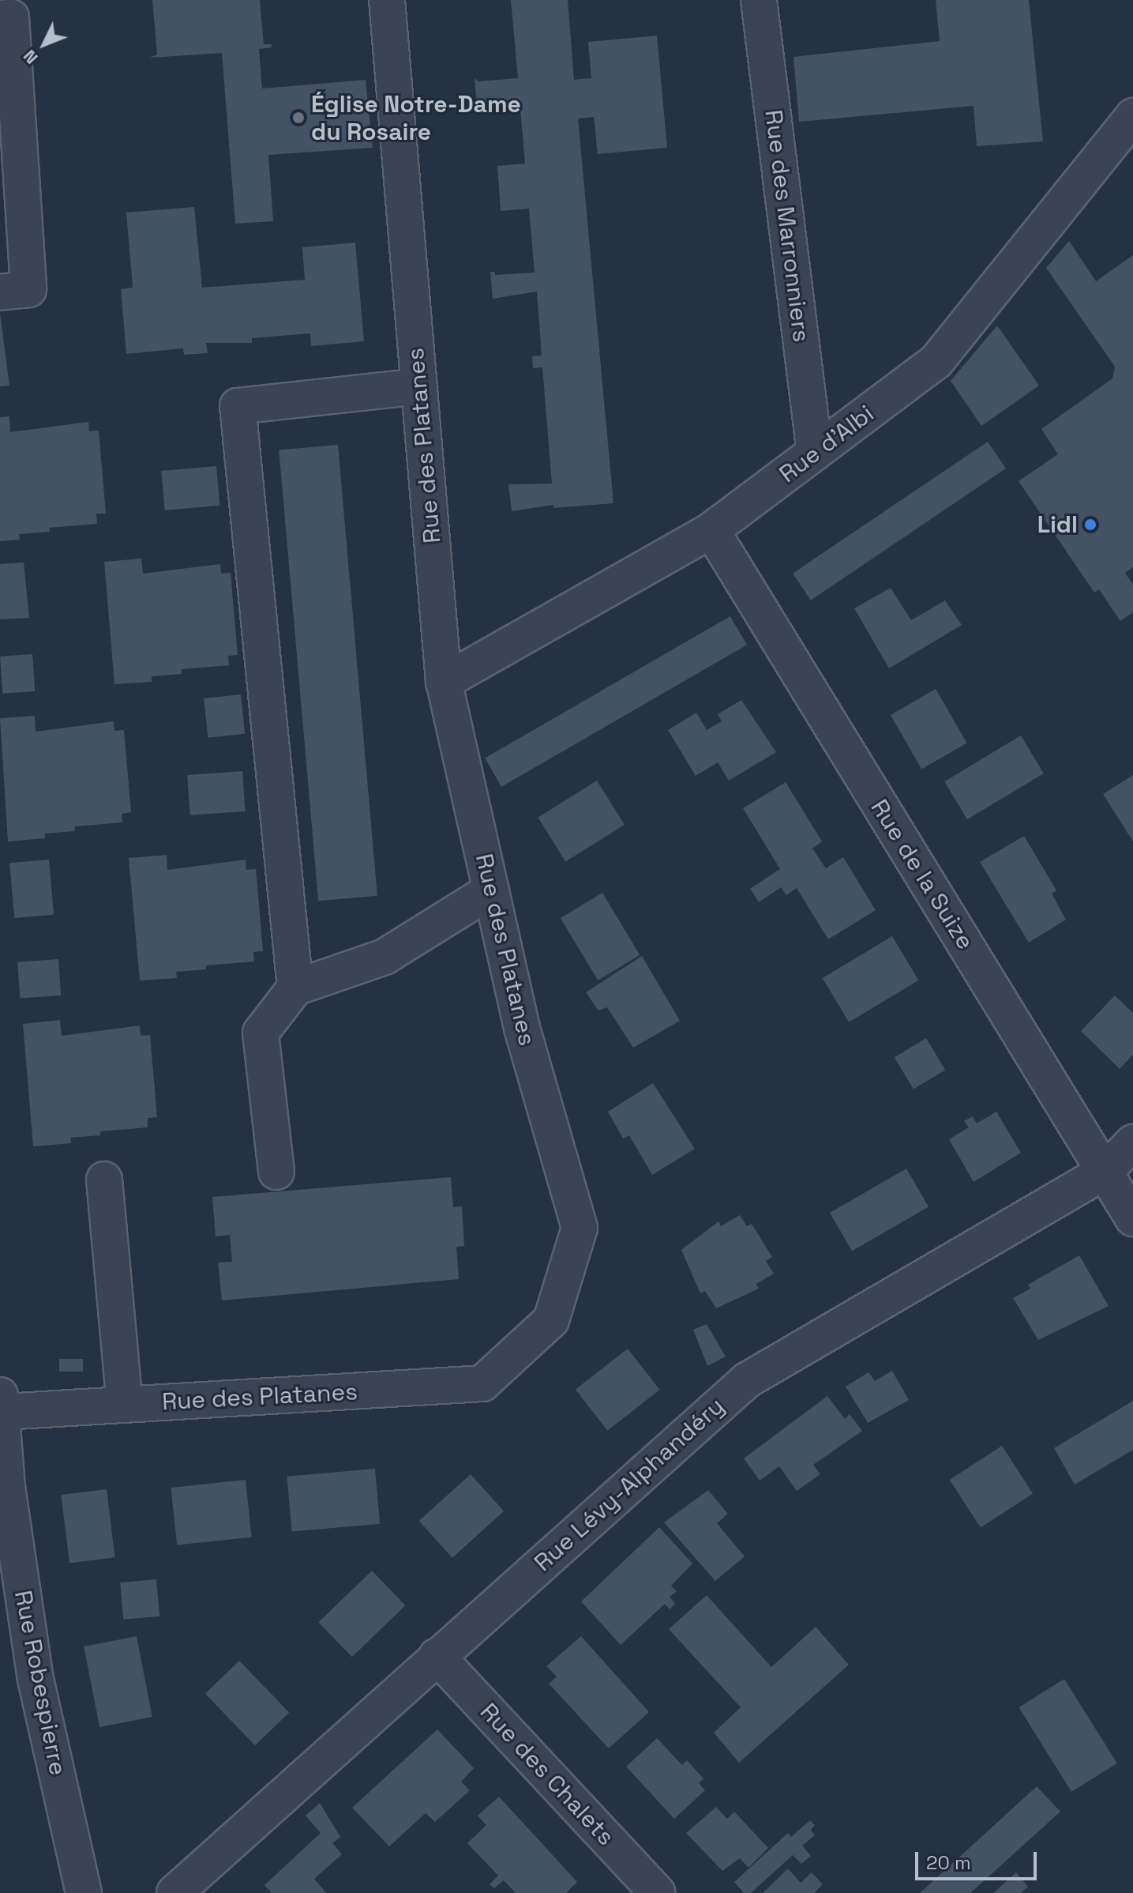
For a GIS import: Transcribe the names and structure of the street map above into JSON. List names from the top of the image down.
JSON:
{
  "streets": {
    "street": [
      "Rue des Marronniers",
      "Rue d'Albi",
      "Rue des Platanes",
      "Rue de la Suize",
      "Rue Lévy-Alphandéry",
      "Rue Robespierre",
      "Rue des Chalets"
    ]
  },
  "crossings": [
    ["Rue des Marronniers", "Rue d'Albi"],
    ["Rue d'Albi", "Rue des Platanes"],
    ["Rue d'Albi", "Rue de la Suize"],
    ["Rue des Platanes", "Rue Robespierre"],
    ["Rue de la Suize", "Rue Lévy-Alphandéry"],
    ["Rue Lévy-Alphandéry", "Rue des Chalets"]
  ],
  "places": ["Église Notre-Dame du Rosaire", "Lidl"],
  "scale_bar": "20 m",
  "north": "bottom left"
}
